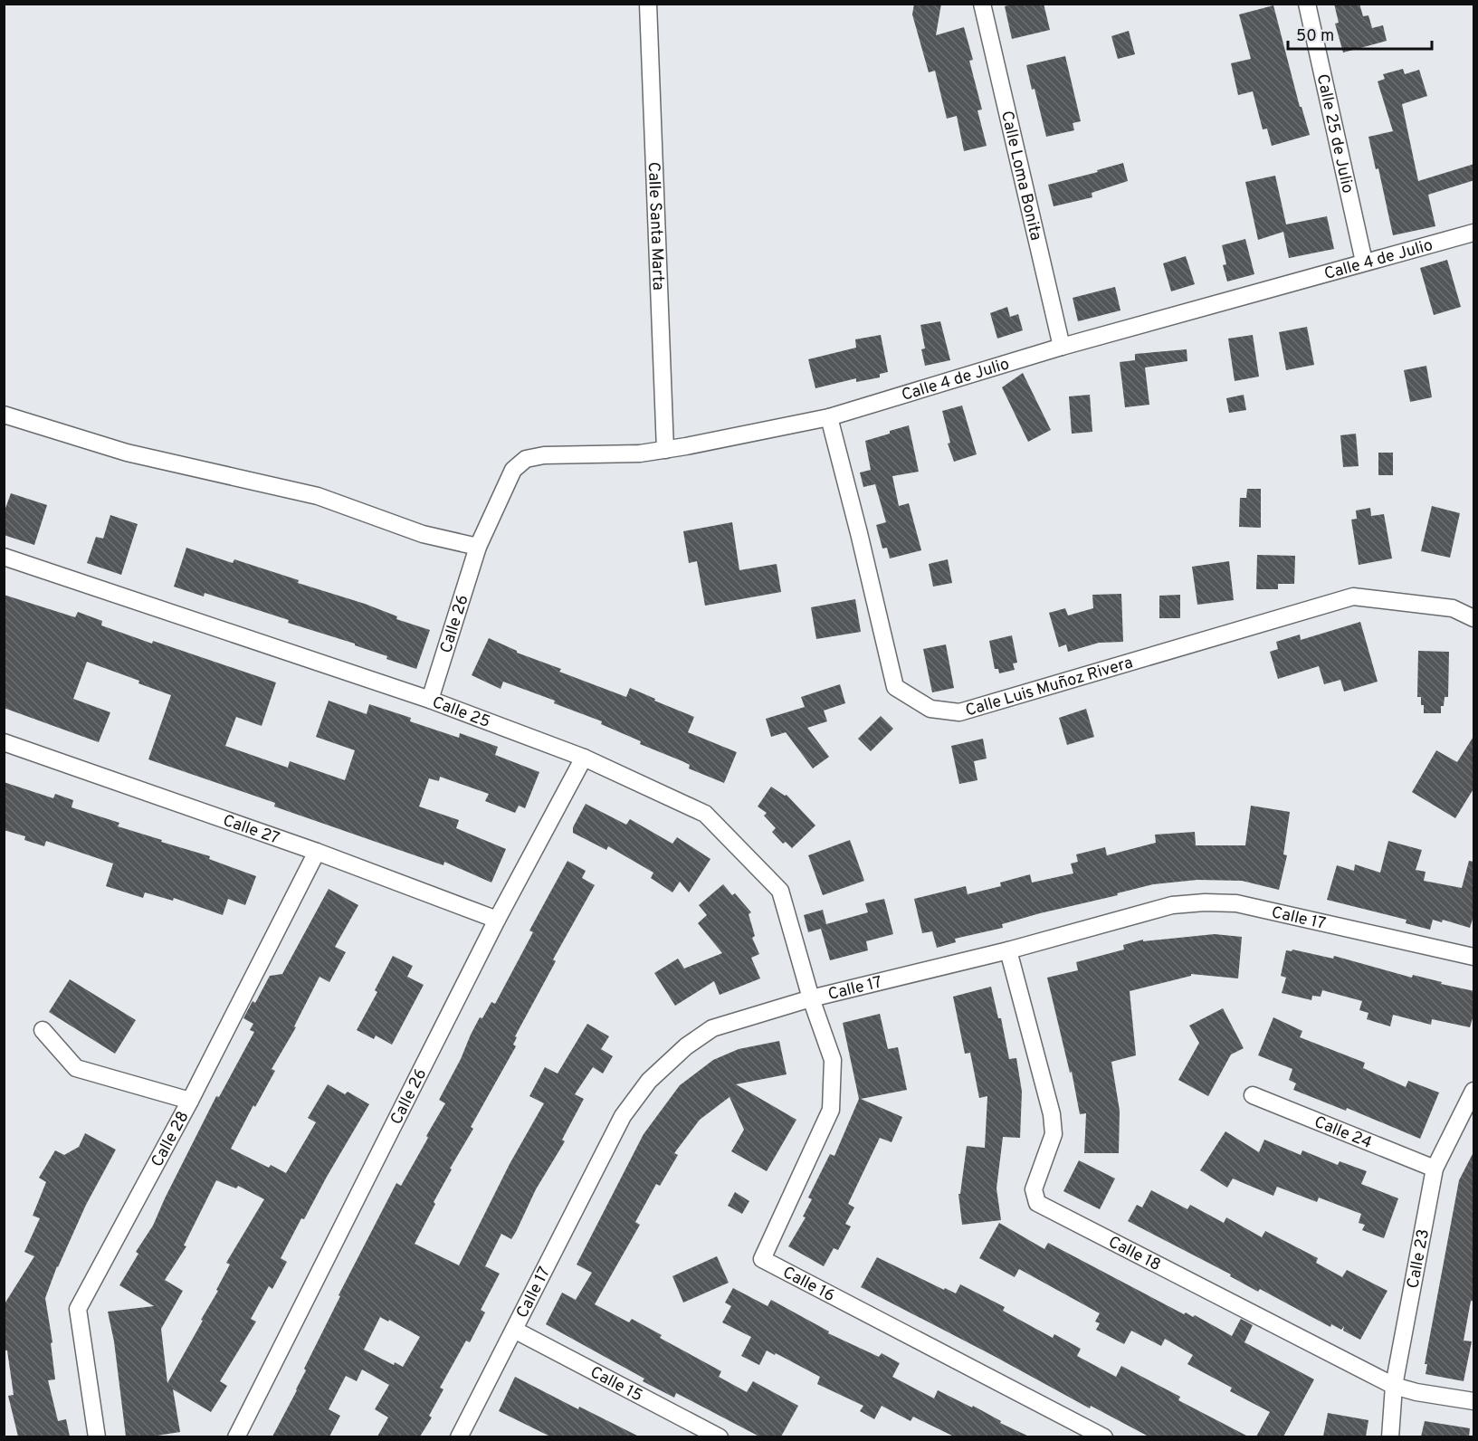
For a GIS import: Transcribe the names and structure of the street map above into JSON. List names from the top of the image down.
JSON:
{
  "streets": {
    "street": [
      "Calle 25 de Julio",
      "Calle Loma Bonita",
      "Calle Santa Marta",
      "Calle 4 de Julio",
      "Calle 26",
      "Calle Luis Muñoz Rivera",
      "Calle 25",
      "Calle 27",
      "Calle 17",
      "Calle 24",
      "Calle 28",
      "Calle 18",
      "Calle 23",
      "Calle 16",
      "Calle 15"
    ]
  },
  "crossings": [
    ["Calle 25 de Julio", "Calle 4 de Julio"],
    ["Calle Loma Bonita", "Calle 4 de Julio"],
    ["Calle Santa Marta", "Calle 4 de Julio"],
    ["Calle 4 de Julio", "Calle 26"],
    ["Calle 4 de Julio", "Calle Luis Muñoz Rivera"],
    ["Calle 26", "Calle 25"],
    ["Calle 26", "Calle 27"],
    ["Calle 25", "Calle 17"],
    ["Calle 25", "Calle 16"],
    ["Calle 27", "Calle 28"],
    ["Calle 17", "Calle 18"],
    ["Calle 17", "Calle 16"],
    ["Calle 17", "Calle 15"],
    ["Calle 24", "Calle 23"],
    ["Calle 18", "Calle 23"]
  ],
  "scale_bar": "50 m"
}
